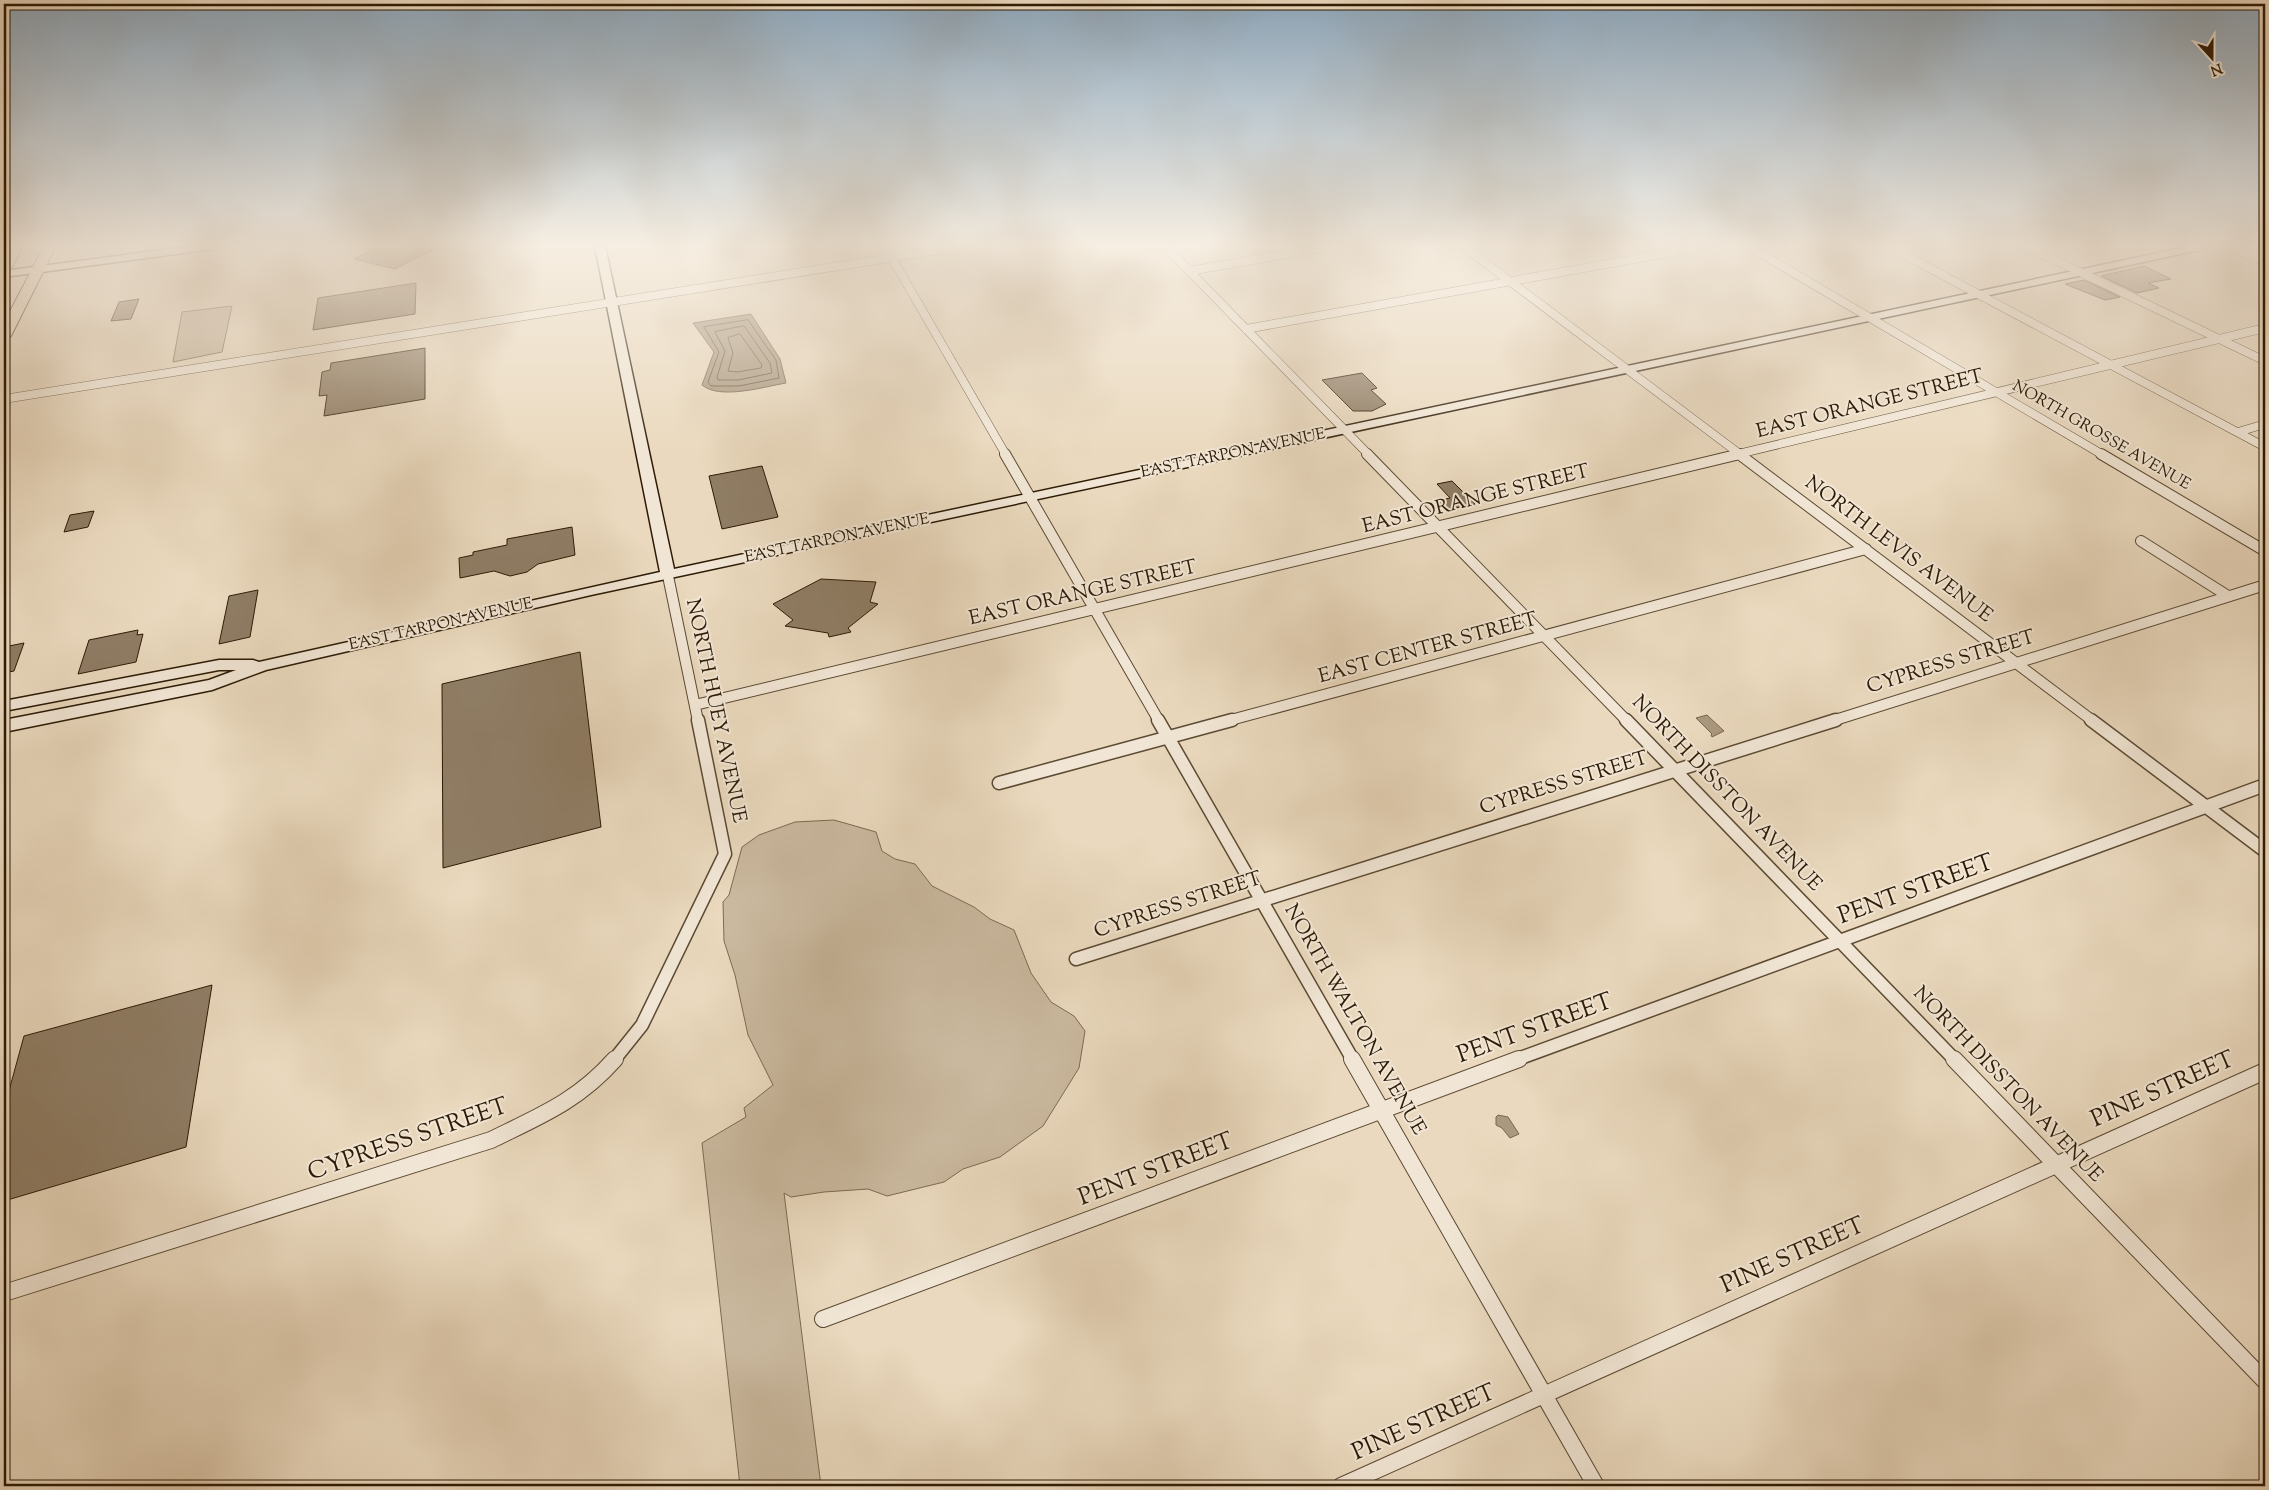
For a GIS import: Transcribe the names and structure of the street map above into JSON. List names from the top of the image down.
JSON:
{
  "streets": {
    "main road": ["EAST TARPON AVENUE"],
    "street": [
      "EAST ORANGE STREET",
      "NORTH GROSSE AVENUE",
      "NORTH LEVIS AVENUE",
      "EAST CENTER STREET",
      "CYPRESS STREET",
      "NORTH HUEY AVENUE",
      "NORTH DISSTON AVENUE",
      "PENT STREET",
      "NORTH WALTON AVENUE",
      "PINE STREET"
    ]
  },
  "crossings": [
    ["EAST ORANGE STREET", "NORTH GROSSE AVENUE"],
    ["EAST ORANGE STREET", "NORTH LEVIS AVENUE"],
    ["EAST ORANGE STREET", "NORTH HUEY AVENUE"],
    ["EAST ORANGE STREET", "NORTH DISSTON AVENUE"],
    ["EAST ORANGE STREET", "NORTH WALTON AVENUE"],
    ["NORTH GROSSE AVENUE", "EAST TARPON AVENUE"],
    ["EAST TARPON AVENUE", "NORTH LEVIS AVENUE"],
    ["EAST TARPON AVENUE", "NORTH HUEY AVENUE"],
    ["EAST TARPON AVENUE", "NORTH DISSTON AVENUE"],
    ["EAST TARPON AVENUE", "NORTH WALTON AVENUE"],
    ["NORTH LEVIS AVENUE", "EAST CENTER STREET"],
    ["NORTH LEVIS AVENUE", "CYPRESS STREET"],
    ["NORTH LEVIS AVENUE", "PENT STREET"],
    ["EAST CENTER STREET", "NORTH DISSTON AVENUE"],
    ["EAST CENTER STREET", "NORTH WALTON AVENUE"],
    ["CYPRESS STREET", "NORTH HUEY AVENUE"],
    ["CYPRESS STREET", "NORTH DISSTON AVENUE"],
    ["CYPRESS STREET", "NORTH WALTON AVENUE"],
    ["NORTH DISSTON AVENUE", "PENT STREET"],
    ["NORTH DISSTON AVENUE", "PINE STREET"],
    ["PENT STREET", "NORTH WALTON AVENUE"],
    ["NORTH WALTON AVENUE", "PINE STREET"]
  ],
  "north": "bottom"
}
